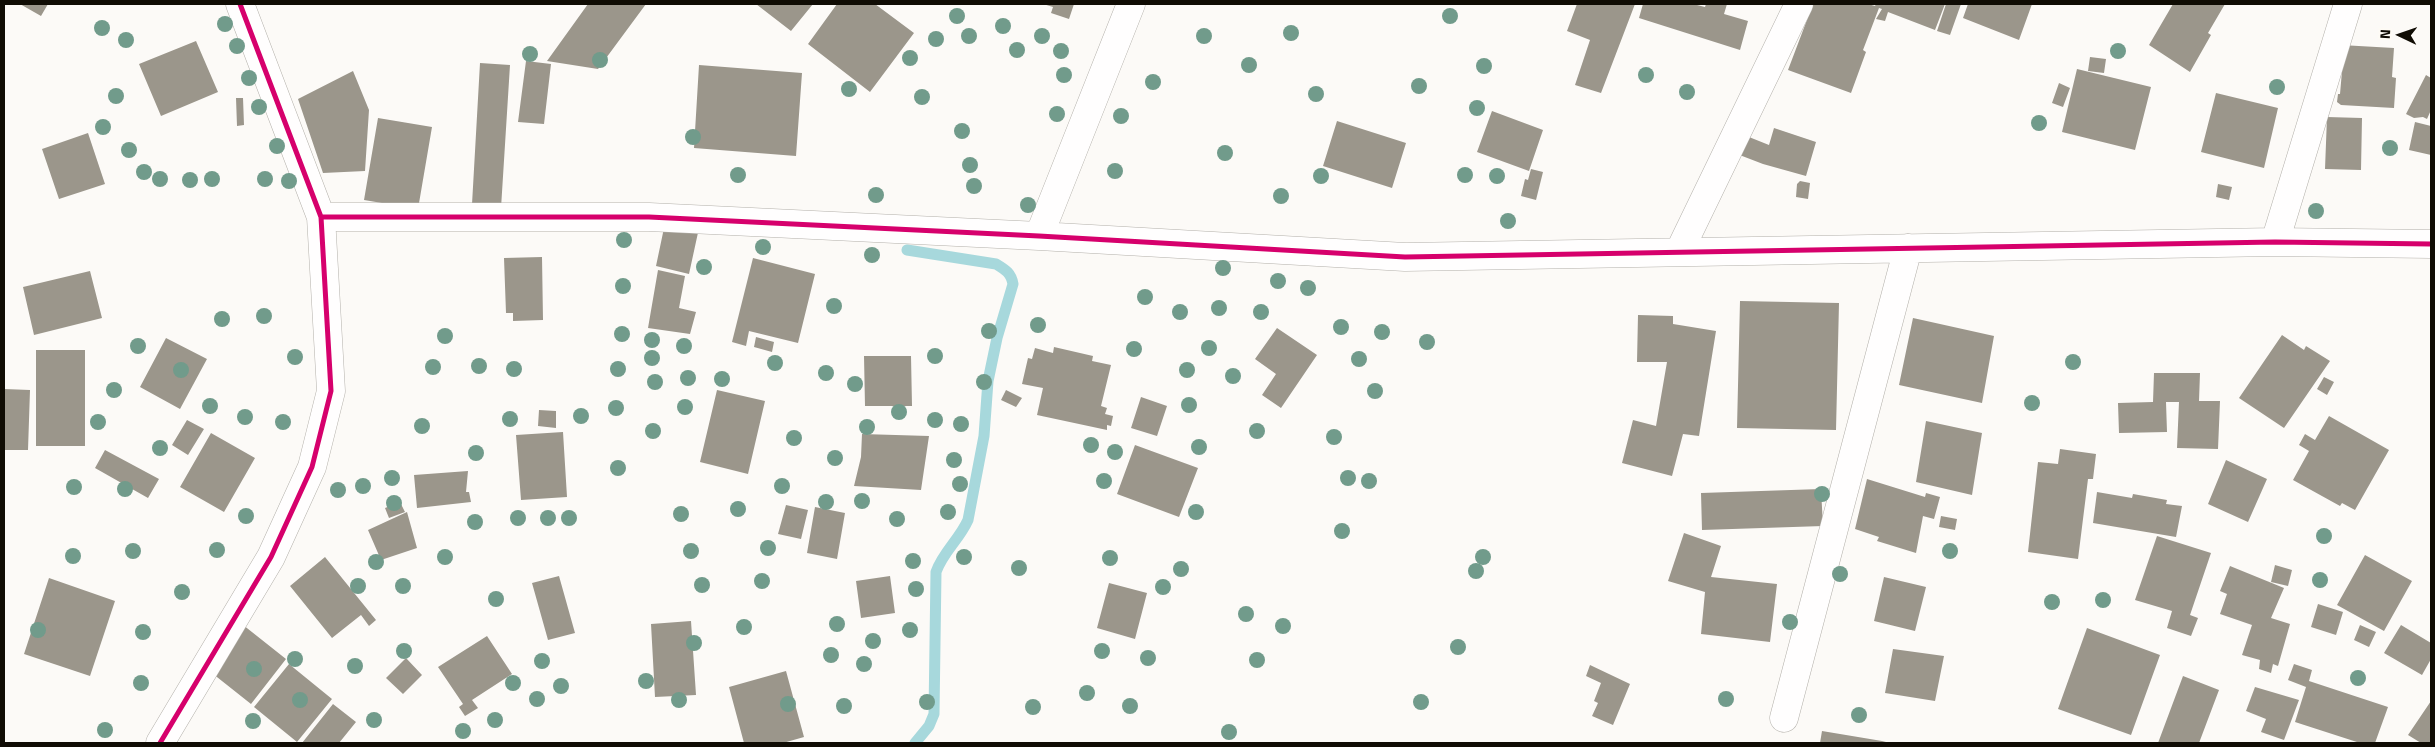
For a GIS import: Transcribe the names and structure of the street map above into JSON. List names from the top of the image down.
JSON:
{
  "north": "left"
}
